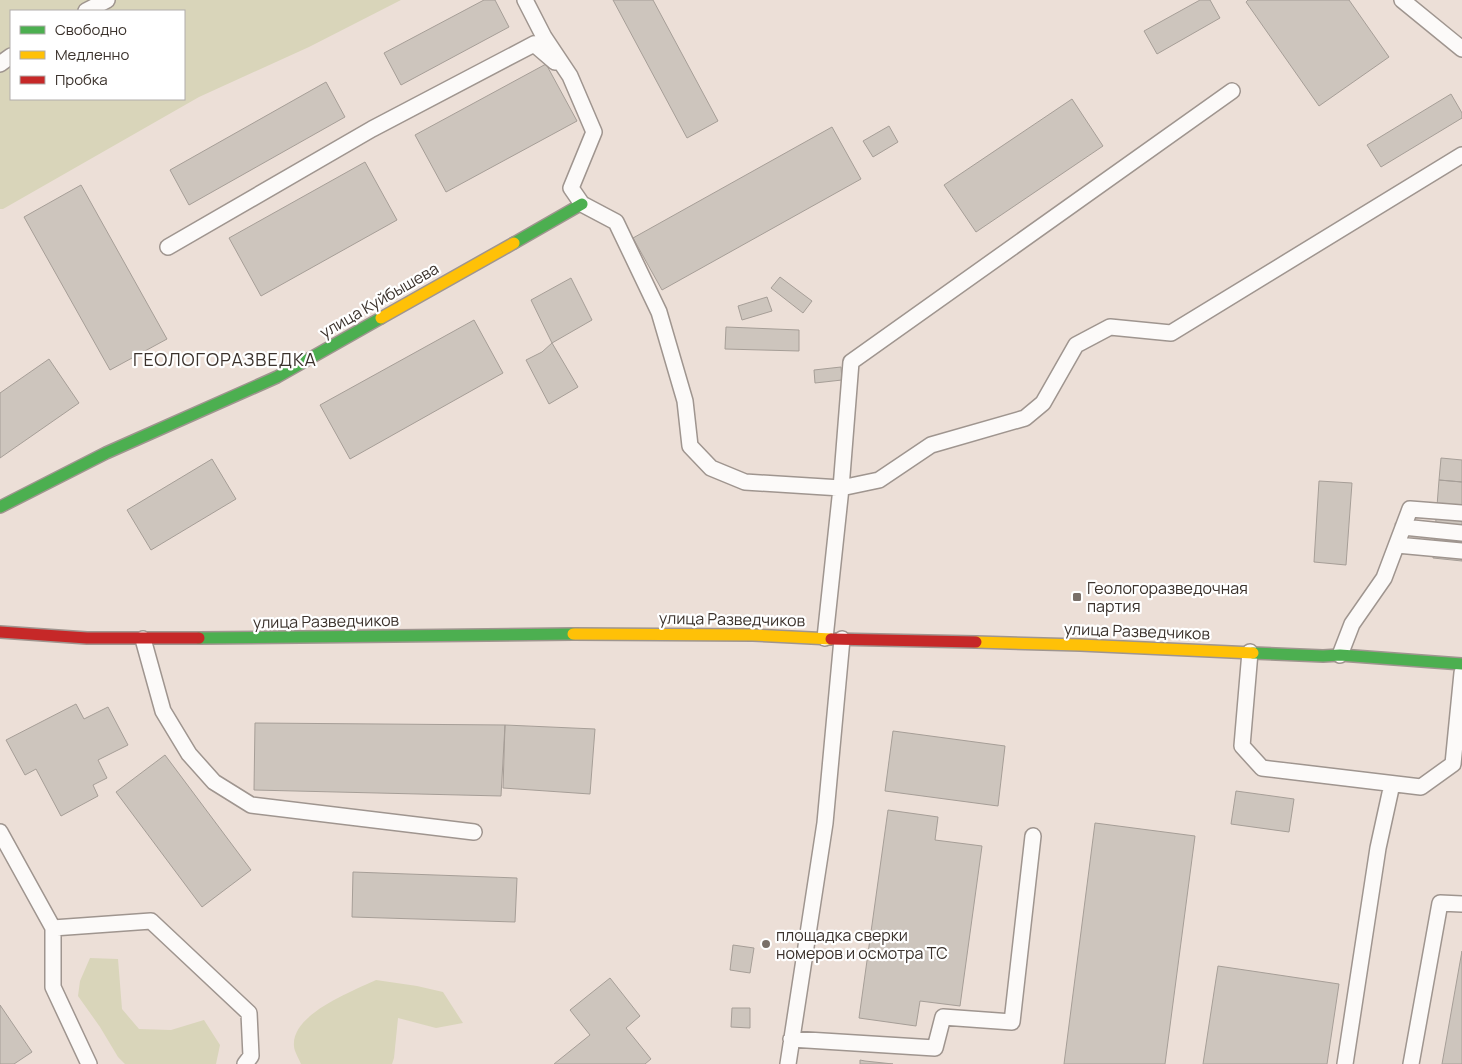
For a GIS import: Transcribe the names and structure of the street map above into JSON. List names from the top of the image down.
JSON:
{
  "streets": {
    "main road": ["улица Куйбышева", "улица Разведчиков"]
  },
  "districts": ["ГЕОЛОГОРАЗВЕДКА"],
  "places": {
    "transit": ["Геологоразведочная партия"],
    "other": ["площадка сверки номеров и осмотра ТС"]
  },
  "legend": ["Свободно", "Медленно", "Пробка"]
}
